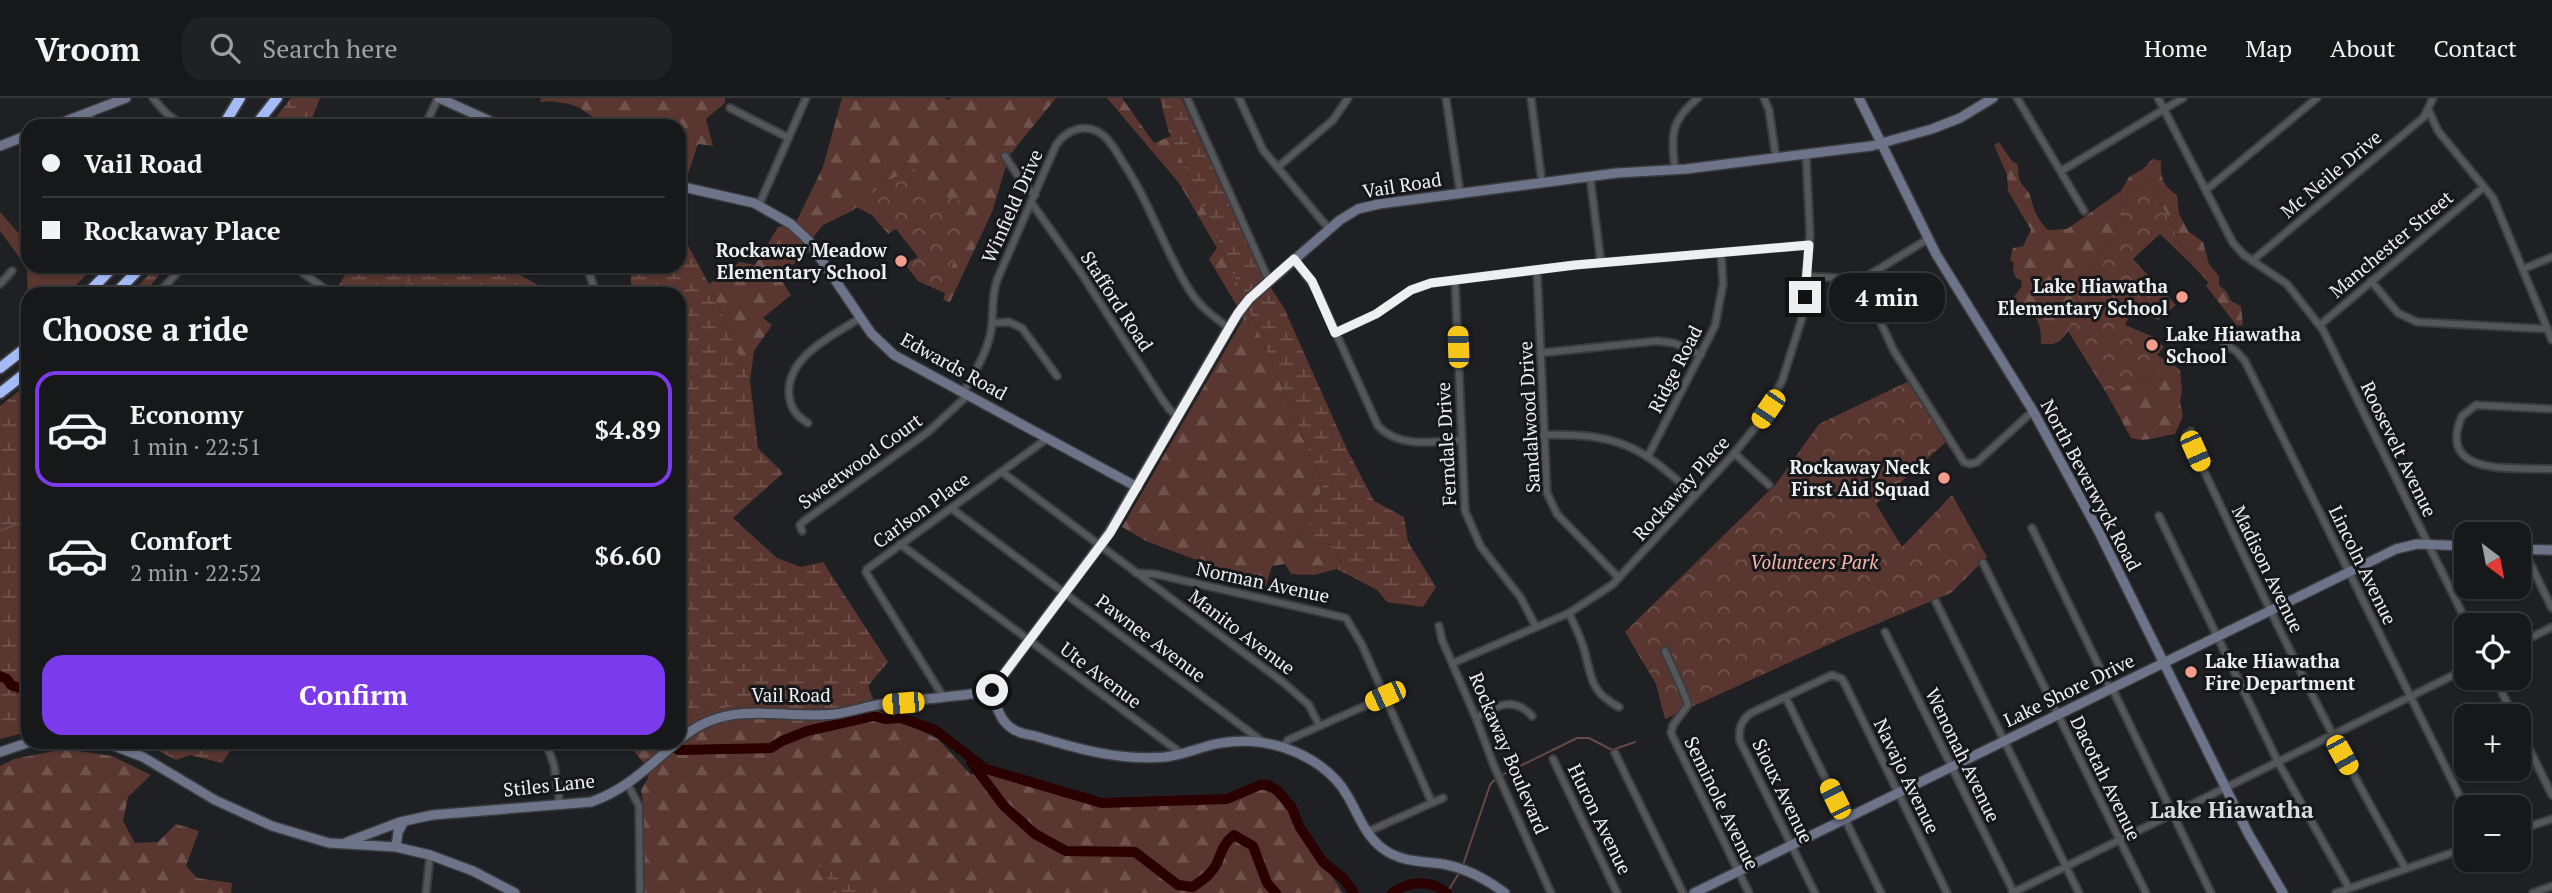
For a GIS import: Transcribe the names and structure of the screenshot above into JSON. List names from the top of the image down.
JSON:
{
  "streets": {
    "street": [
      "Mc Neile Drive",
      "Vail Road",
      "Winfield Drive",
      "Manchester Street",
      "Stafford Road",
      "Edwards Road",
      "Ridge Road",
      "Sandalwood Drive",
      "Ferndale Drive",
      "Roosevelt Avenue",
      "Sweetwood Court",
      "North Beverwyck Road",
      "Rockaway Place",
      "Carlson Place",
      "Lincoln Avenue",
      "Madison Avenue",
      "Norman Avenue",
      "Manito Avenue",
      "Pawnee Avenue",
      "Ute Avenue",
      "Lake Shore Drive",
      "Rockaway Boulevard",
      "Wenonah Avenue",
      "Navajo Avenue",
      "Dacotah Avenue",
      "Stiles Lane",
      "Sioux Avenue",
      "Seminole Avenue",
      "Huron Avenue"
    ]
  },
  "crossings": [
    ["Mc Neile Drive", "Roosevelt Avenue"],
    ["Vail Road", "Winfield Drive"],
    ["Vail Road", "Stafford Road"],
    ["Vail Road", "Edwards Road"],
    ["Vail Road", "North Beverwyck Road"],
    ["Vail Road", "Rockaway Place"],
    ["Vail Road", "Carlson Place"],
    ["Vail Road", "Manito Avenue"],
    ["Vail Road", "Pawnee Avenue"],
    ["Vail Road", "Ute Avenue"],
    ["Vail Road", "Stiles Lane"],
    ["Winfield Drive", "Stafford Road"],
    ["Winfield Drive", "Edwards Road"],
    ["Winfield Drive", "Sweetwood Court"],
    ["Manchester Street", "Roosevelt Avenue"],
    ["Edwards Road", "Carlson Place"],
    ["Sandalwood Drive", "Rockaway Place"],
    ["Ferndale Drive", "Rockaway Place"],
    ["Roosevelt Avenue", "Lake Shore Drive"],
    ["North Beverwyck Road", "Lake Shore Drive"],
    ["Rockaway Place", "Rockaway Boulevard"],
    ["Carlson Place", "Manito Avenue"],
    ["Carlson Place", "Pawnee Avenue"],
    ["Carlson Place", "Ute Avenue"],
    ["Lincoln Avenue", "Lake Shore Drive"],
    ["Madison Avenue", "Lake Shore Drive"],
    ["Norman Avenue", "Manito Avenue"],
    ["Lake Shore Drive", "Wenonah Avenue"],
    ["Lake Shore Drive", "Navajo Avenue"],
    ["Lake Shore Drive", "Dacotah Avenue"],
    ["Lake Shore Drive", "Sioux Avenue"],
    ["Lake Shore Drive", "Seminole Avenue"],
    ["Navajo Avenue", "Sioux Avenue"]
  ],
  "districts": ["Lake Hiawatha"],
  "parks": ["Volunteers Park"],
  "places": [
    "Rockaway Meadow Elementary School",
    "Lake Hiawatha Elementary School",
    "Lake Hiawatha School",
    "Rockaway Neck First Aid Squad",
    "Lake Hiawatha Fire Department"
  ],
  "north": "bottom right",
  "page": {
    "header": "Vroom",
    "search": "Search here",
    "nav": [
      "Home",
      "Map",
      "About",
      "Contact"
    ],
    "banner": ["Vail Road", "Rockaway Place"],
    "bubble": "4 min",
    "heading": "Choose a ride",
    "list": [
      {
        "name": "Economy",
        "note": "1 min · 22:51",
        "value": "$4.89"
      },
      {
        "name": "Comfort",
        "note": "2 min · 22:52",
        "value": "$6.60"
      }
    ],
    "map_buttons": ["+", "−"],
    "buttons": "Confirm"
  }
}
